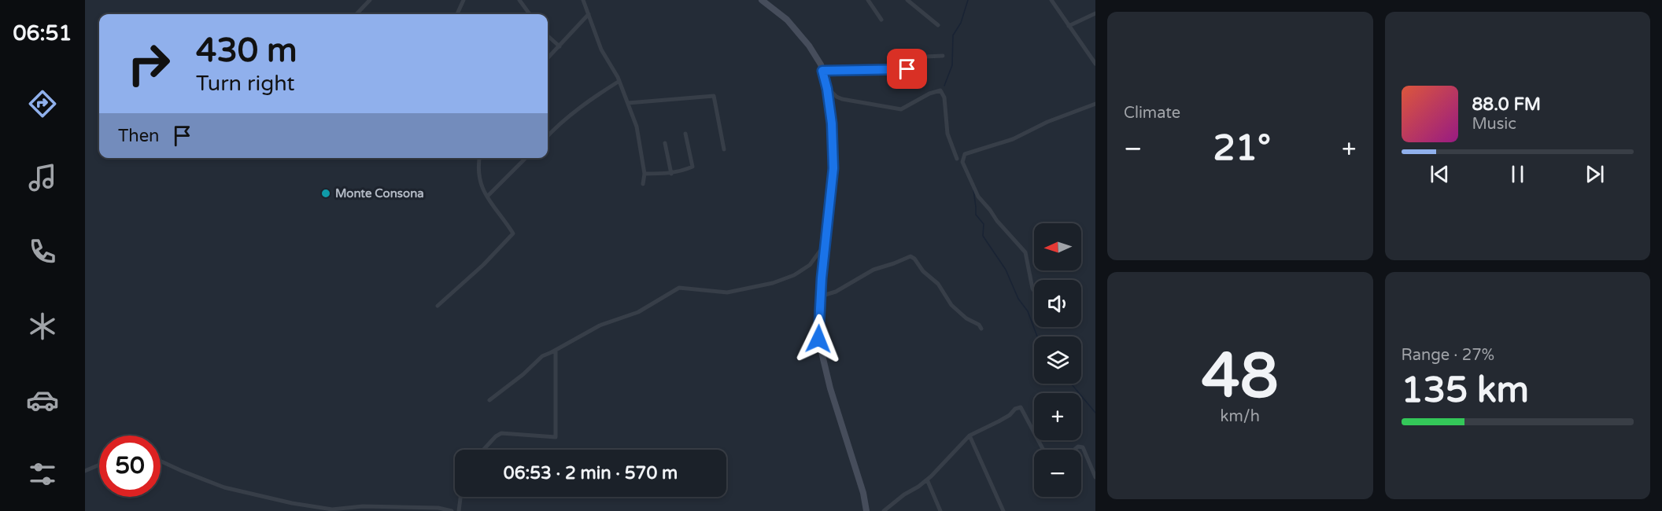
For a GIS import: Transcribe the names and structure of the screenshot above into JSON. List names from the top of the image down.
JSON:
{
  "places": ["Monte Consona"],
  "north": "left",
  "page": {
    "tabs": "06:51",
    "tile": [
      "Climate",
      ["48", "km/h"],
      ["Range · 27%", "135 km"]
    ],
    "turn": ["430 m", "Turn right"],
    "song": ["88.0 FM", "Music"],
    "then": "Then",
    "heat": ["−", "21°", "+"],
    "map_buttons": ["+", "−"],
    "limit": "50",
    "trip": "06:53 · 2 min · 570 m"
  }
}
